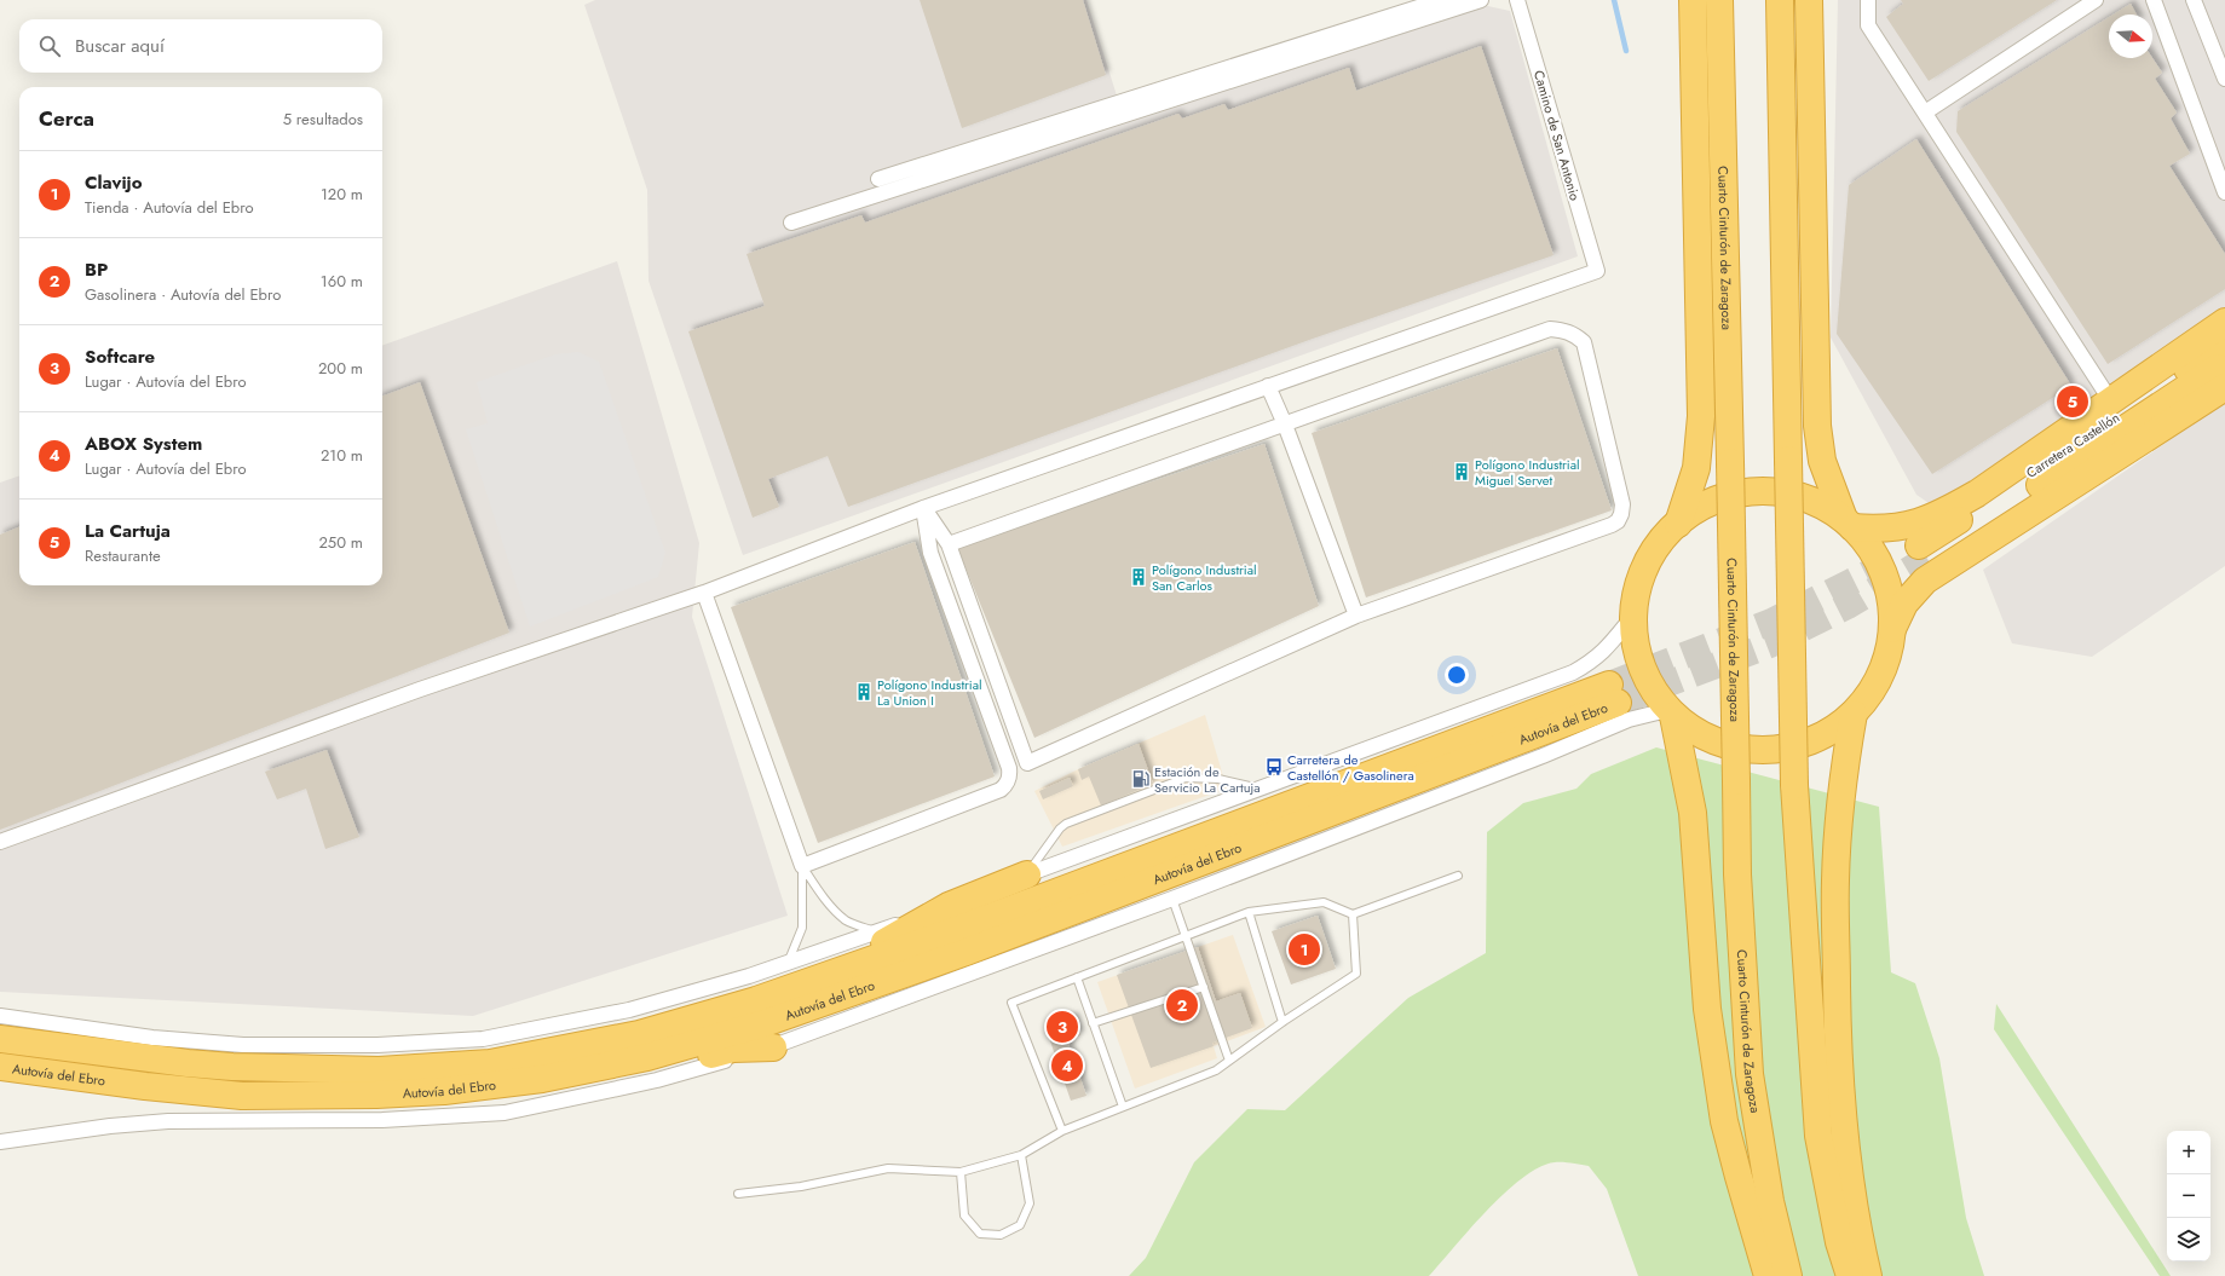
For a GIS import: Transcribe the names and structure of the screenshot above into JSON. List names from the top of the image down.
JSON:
{
  "streets": {
    "highway": ["Cuarto Cinturón de Zaragoza", "Carretera Castellón", "Autovía del Ebro"],
    "street": ["Camino de San Antonio"]
  },
  "places": {
    "building": ["Polígono Industrial Miguel Servet", "Polígono Industrial San Carlos", "Polígono Industrial La Union I"],
    "bus stop": ["Carretera de Castellón / Gasolinera"],
    "fuel station": ["Estación de Servicio La Cartuja"]
  },
  "north": "right",
  "page": {
    "search": "Buscar aquí",
    "heading": ["Cerca", "5 resultados"],
    "list": [
      {
        "mark": "1",
        "name": "Clavijo",
        "note": "Tienda · Autovía del Ebro",
        "value": "120 m"
      },
      {
        "mark": "2",
        "name": "BP",
        "note": "Gasolinera · Autovía del Ebro",
        "value": "160 m"
      },
      {
        "mark": "3",
        "name": "Softcare",
        "note": "Lugar · Autovía del Ebro",
        "value": "200 m"
      },
      {
        "mark": "4",
        "name": "ABOX System",
        "note": "Lugar · Autovía del Ebro",
        "value": "210 m"
      },
      {
        "mark": "5",
        "name": "La Cartuja",
        "note": "Restaurante",
        "value": "250 m"
      }
    ],
    "pins": [
      "5",
      "1",
      "2",
      "3",
      "4"
    ],
    "map_buttons": ["+", "−"]
  }
}
